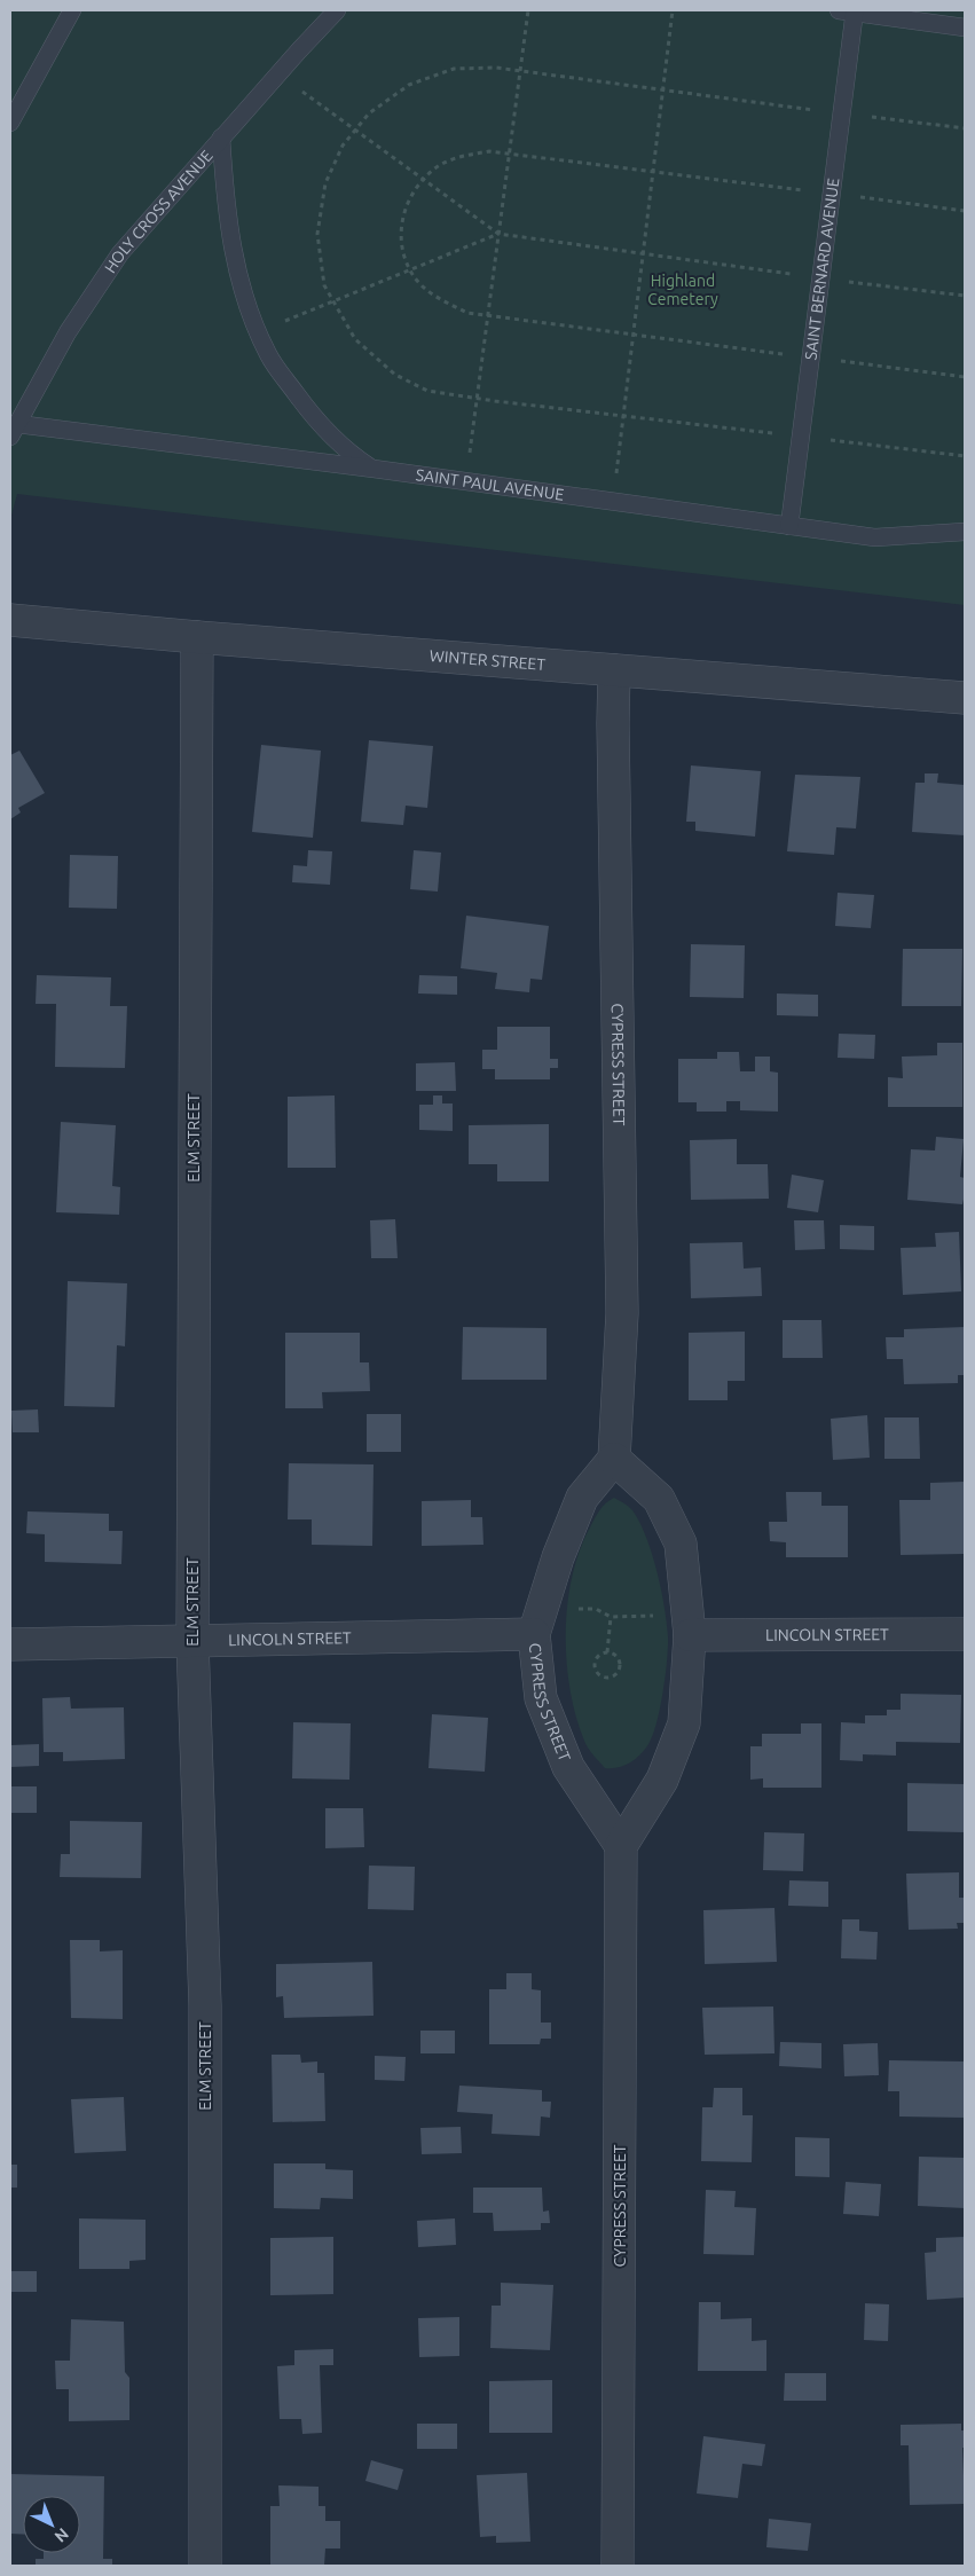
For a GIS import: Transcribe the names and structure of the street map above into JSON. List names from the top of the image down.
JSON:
{
  "streets": {
    "street": [
      "WINTER STREET",
      "CYPRESS STREET",
      "ELM STREET",
      "LINCOLN STREET"
    ],
    "lane": ["HOLY CROSS AVENUE", "SAINT BERNARD AVENUE", "SAINT PAUL AVENUE"]
  },
  "crossings": [
    ["HOLY CROSS AVENUE", "SAINT PAUL AVENUE"],
    ["SAINT BERNARD AVENUE", "SAINT PAUL AVENUE"],
    ["WINTER STREET", "CYPRESS STREET"],
    ["WINTER STREET", "ELM STREET"],
    ["CYPRESS STREET", "LINCOLN STREET"],
    ["ELM STREET", "LINCOLN STREET"]
  ],
  "parks": ["Highland Cemetery"],
  "north": "bottom right"
}
